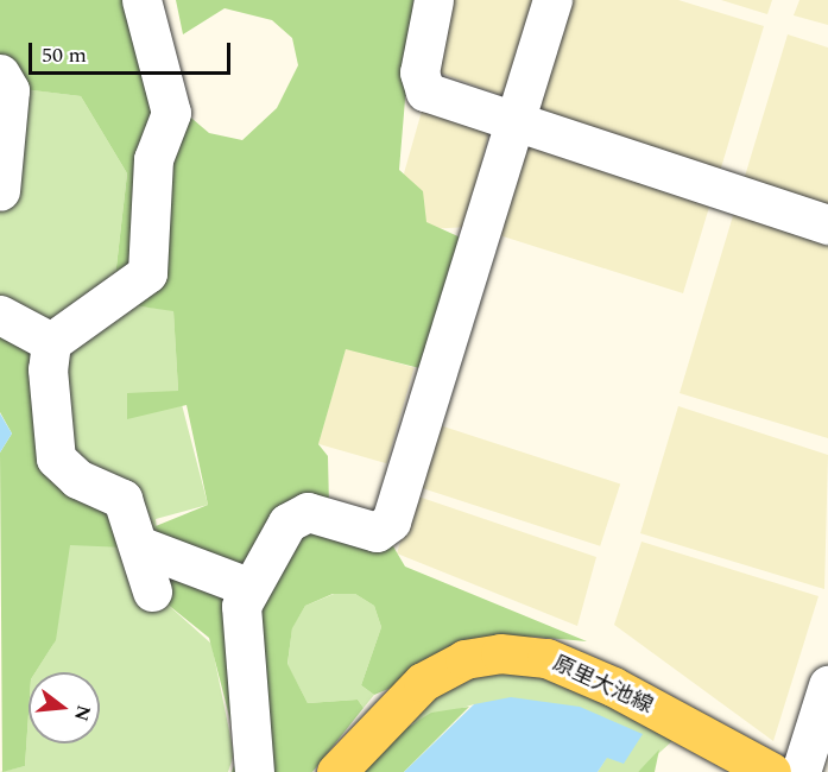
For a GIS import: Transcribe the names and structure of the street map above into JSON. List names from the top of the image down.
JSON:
{
  "streets": {
    "main road": ["原里大池線"]
  },
  "scale_bar": "50 m",
  "north": "right"
}
